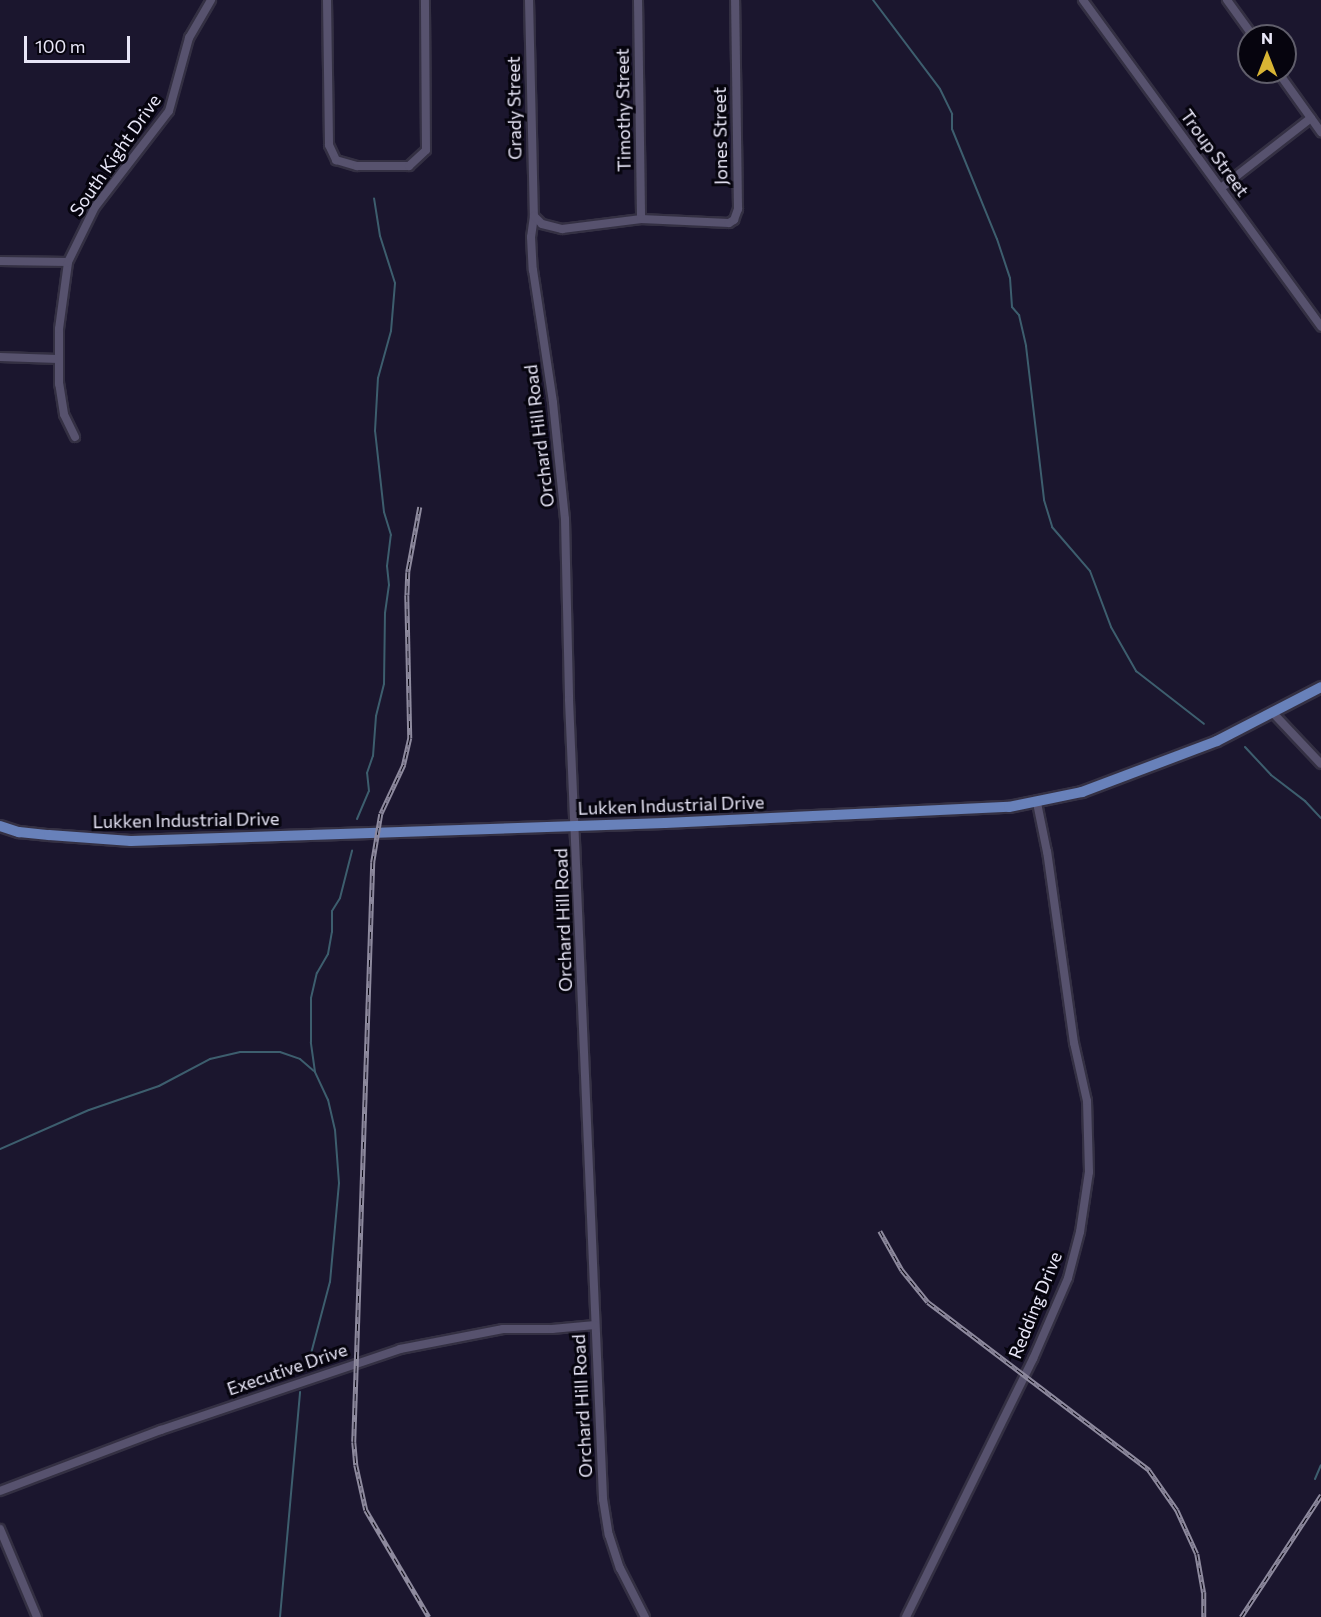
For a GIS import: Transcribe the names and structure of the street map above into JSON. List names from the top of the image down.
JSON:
{
  "streets": {
    "main road": ["Lukken Industrial Drive"],
    "street": [
      "Grady Street",
      "Timothy Street",
      "Jones Street",
      "Troup Street",
      "South Kight Drive",
      "Orchard Hill Road",
      "Redding Drive",
      "Executive Drive"
    ]
  },
  "crossings": [
    ["Grady Street", "Orchard Hill Road"],
    ["Timothy Street", "Jones Street"],
    ["Orchard Hill Road", "Lukken Industrial Drive"],
    ["Orchard Hill Road", "Executive Drive"],
    ["Lukken Industrial Drive", "Redding Drive"]
  ],
  "scale_bar": "100 m",
  "north": "top"
}
